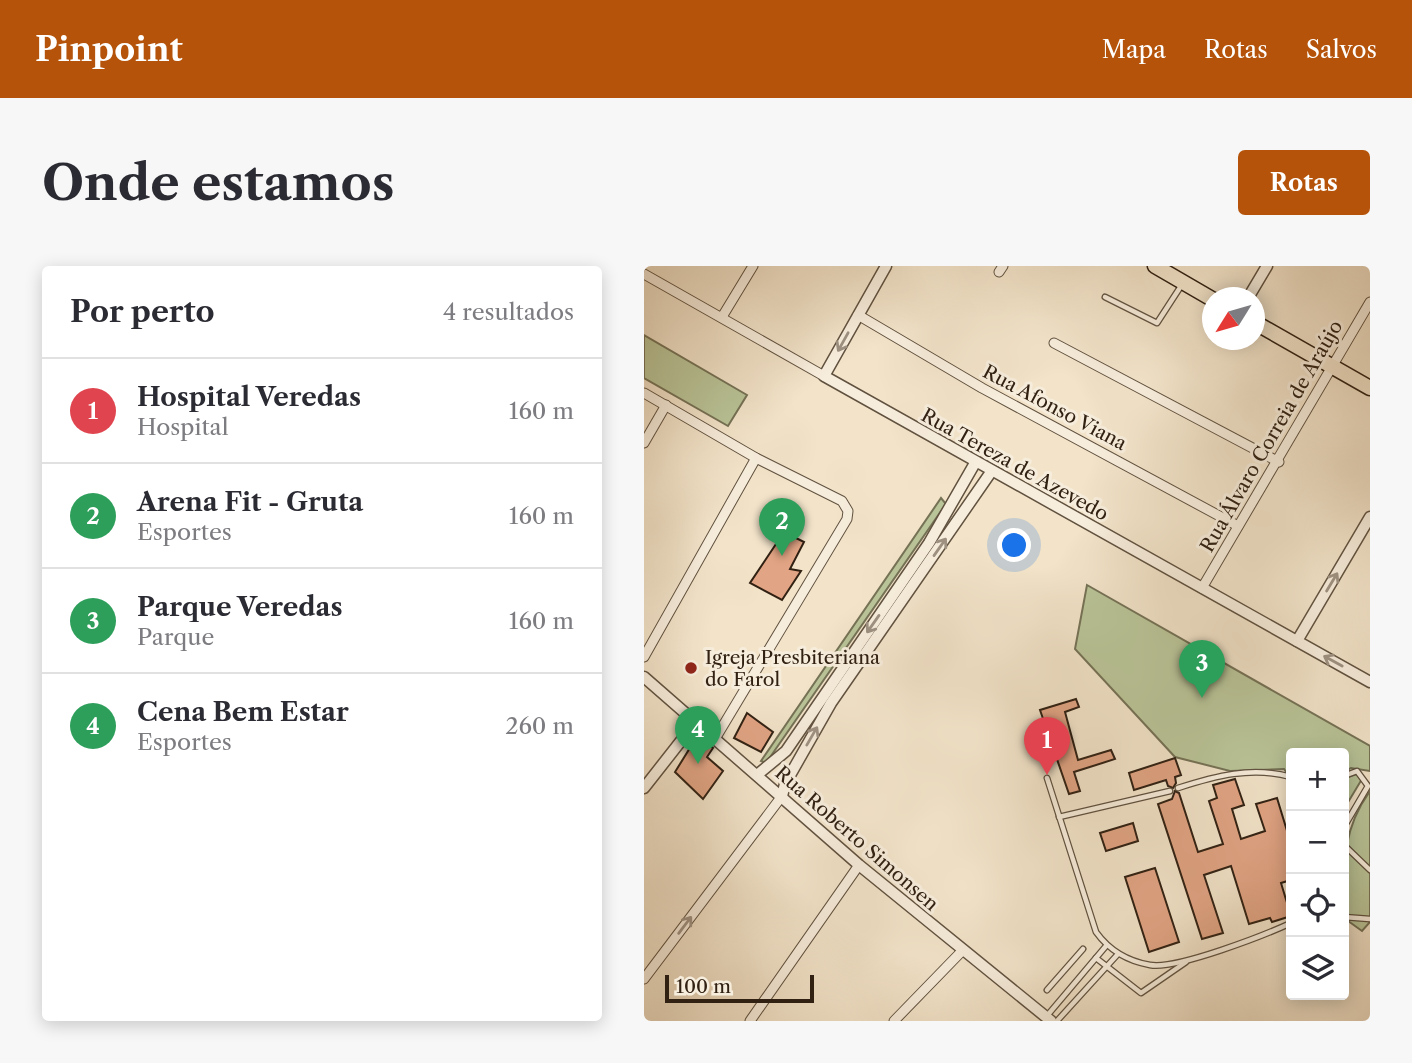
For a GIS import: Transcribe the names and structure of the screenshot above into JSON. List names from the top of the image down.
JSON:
{
  "streets": {
    "street": [
      "Rua Afonso Viana",
      "Rua Álvaro Correia de Araújo",
      "Rua Tereza de Azevedo",
      "Rua Roberto Simonsen"
    ]
  },
  "crossings": [
    ["Rua Afonso Viana", "Rua Álvaro Correia de Araújo"],
    ["Rua Álvaro Correia de Araújo", "Rua Tereza de Azevedo"]
  ],
  "places": ["Igreja Presbiteriana do Farol"],
  "scale_bar": "100 m",
  "north": "bottom left",
  "page": {
    "header": "Pinpoint",
    "nav": ["Mapa", "Rotas", "Salvos"],
    "buttons": "Rotas",
    "title": "Onde estamos",
    "heading": ["Por perto", "4 resultados"],
    "list": [
      {
        "mark": "1",
        "name": "Hospital Veredas",
        "note": "Hospital",
        "value": "160 m"
      },
      {
        "mark": "2",
        "name": "Arena Fit - Gruta",
        "note": "Esportes",
        "value": "160 m"
      },
      {
        "mark": "3",
        "name": "Parque Veredas",
        "note": "Parque",
        "value": "160 m"
      },
      {
        "mark": "4",
        "name": "Cena Bem Estar",
        "note": "Esportes",
        "value": "260 m"
      }
    ],
    "pins": [
      "2",
      "3",
      "4",
      "1"
    ],
    "map_buttons": ["+", "−"],
    "scale": "100 m"
  }
}
